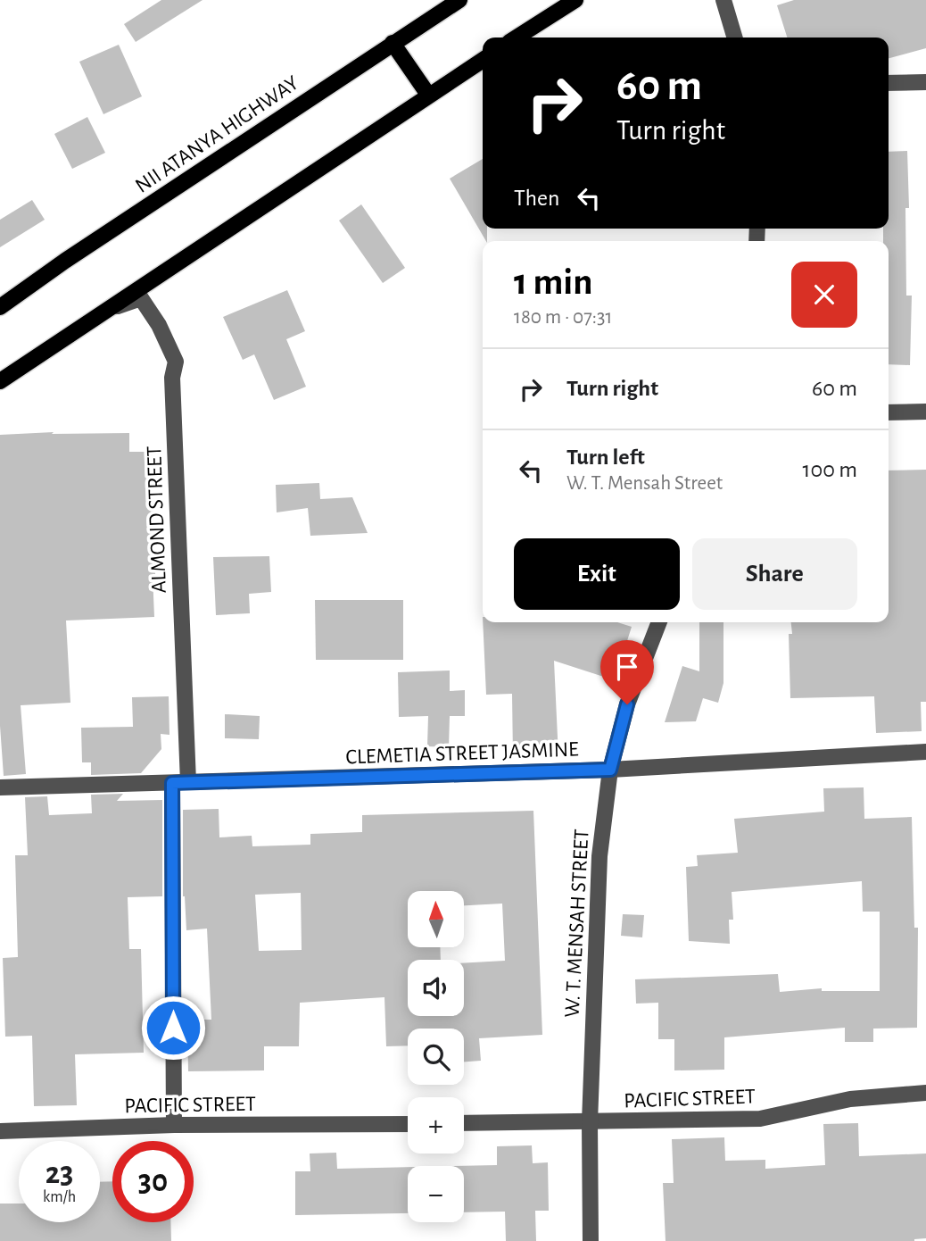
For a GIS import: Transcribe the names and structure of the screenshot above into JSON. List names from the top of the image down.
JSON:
{
  "streets": {
    "main road": ["NII ATANYA HIGHWAY"],
    "street": [
      "ALMOND STREET",
      "CLEMETIA STREET JASMINE",
      "W. T. MENSAH STREET",
      "PACIFIC STREET"
    ]
  },
  "crossings": [
    ["ALMOND STREET", "CLEMETIA STREET JASMINE"],
    ["CLEMETIA STREET JASMINE", "W. T. MENSAH STREET"],
    ["W. T. MENSAH STREET", "PACIFIC STREET"]
  ],
  "north": "top",
  "page": {
    "turn": ["60 m", "Turn right"],
    "then": "Then",
    "heading": ["1 min", "180 m · 07:31"],
    "list": [
      {
        "name": "Turn right",
        "value": "60 m"
      },
      {
        "name": "Turn left",
        "note": "W. T. Mensah Street",
        "value": "100 m"
      }
    ],
    "buttons": ["Exit", "Share"],
    "map_buttons": ["+", "−"],
    "speed": "23 km/h",
    "limit": "30"
  }
}
